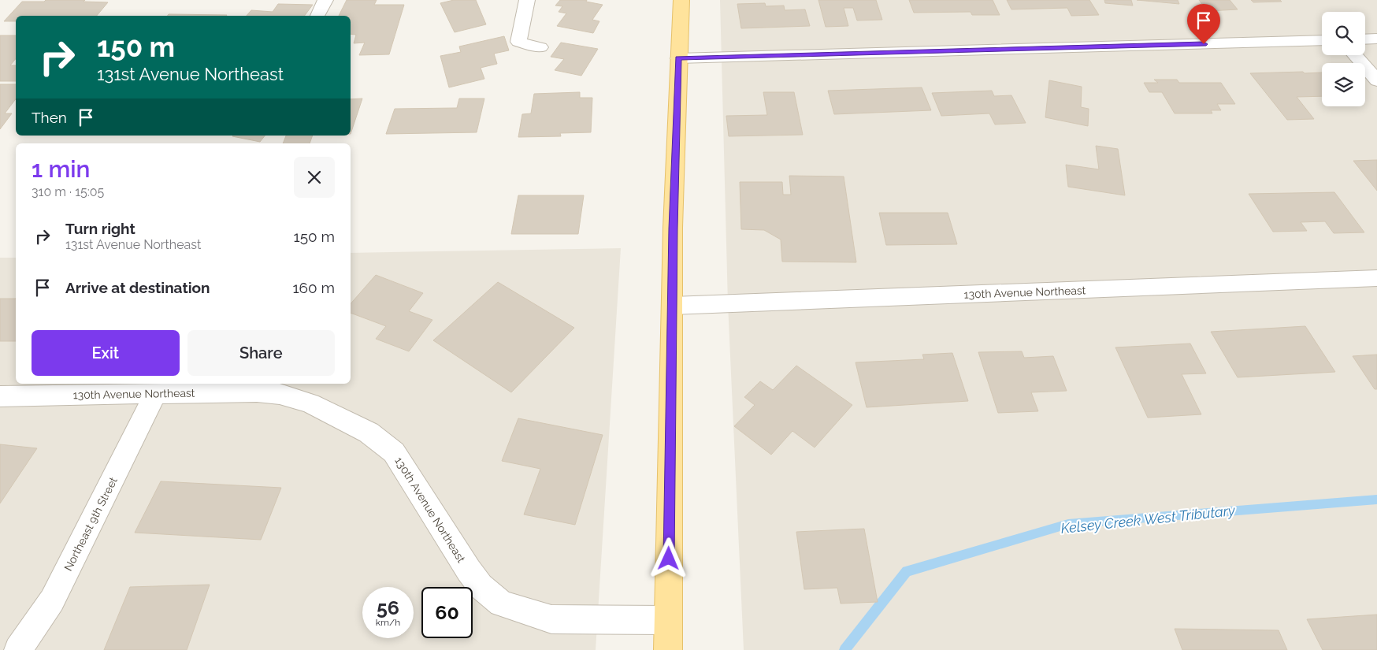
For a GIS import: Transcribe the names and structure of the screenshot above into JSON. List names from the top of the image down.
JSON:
{
  "streets": {
    "street": ["130th Avenue Northeast", "Northeast 9th Street"]
  },
  "crossings": [
    ["130th Avenue Northeast", "Northeast 9th Street"]
  ],
  "water": ["Kelsey Creek West Tributary"],
  "page": {
    "turn": ["150 m", "131st Avenue Northeast"],
    "then": "Then",
    "heading": ["1 min", "310 m · 15:05"],
    "list": [
      {
        "name": "Turn right",
        "note": "131st Avenue Northeast",
        "value": "150 m"
      },
      {
        "name": "Arrive at destination",
        "value": "160 m"
      }
    ],
    "buttons": ["Exit", "Share"],
    "speed": "56 km/h",
    "limit": "60"
  }
}
